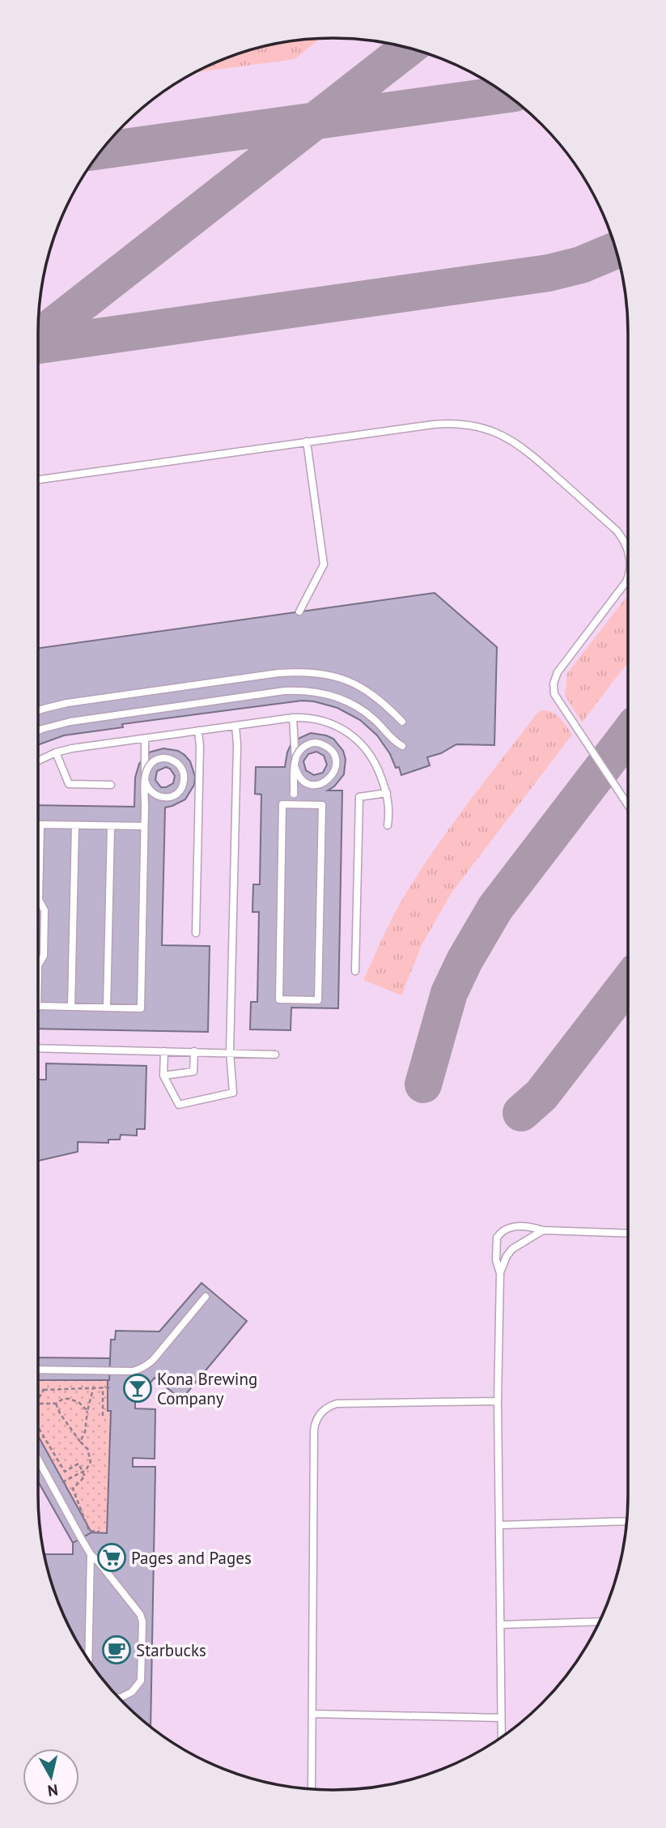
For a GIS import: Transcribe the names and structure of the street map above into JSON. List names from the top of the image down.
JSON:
{
  "places": {
    "bar": ["Kona Brewing Company"],
    "supermarket": ["Pages and Pages"],
    "cafe": ["Starbucks"]
  },
  "north": "bottom"
}
